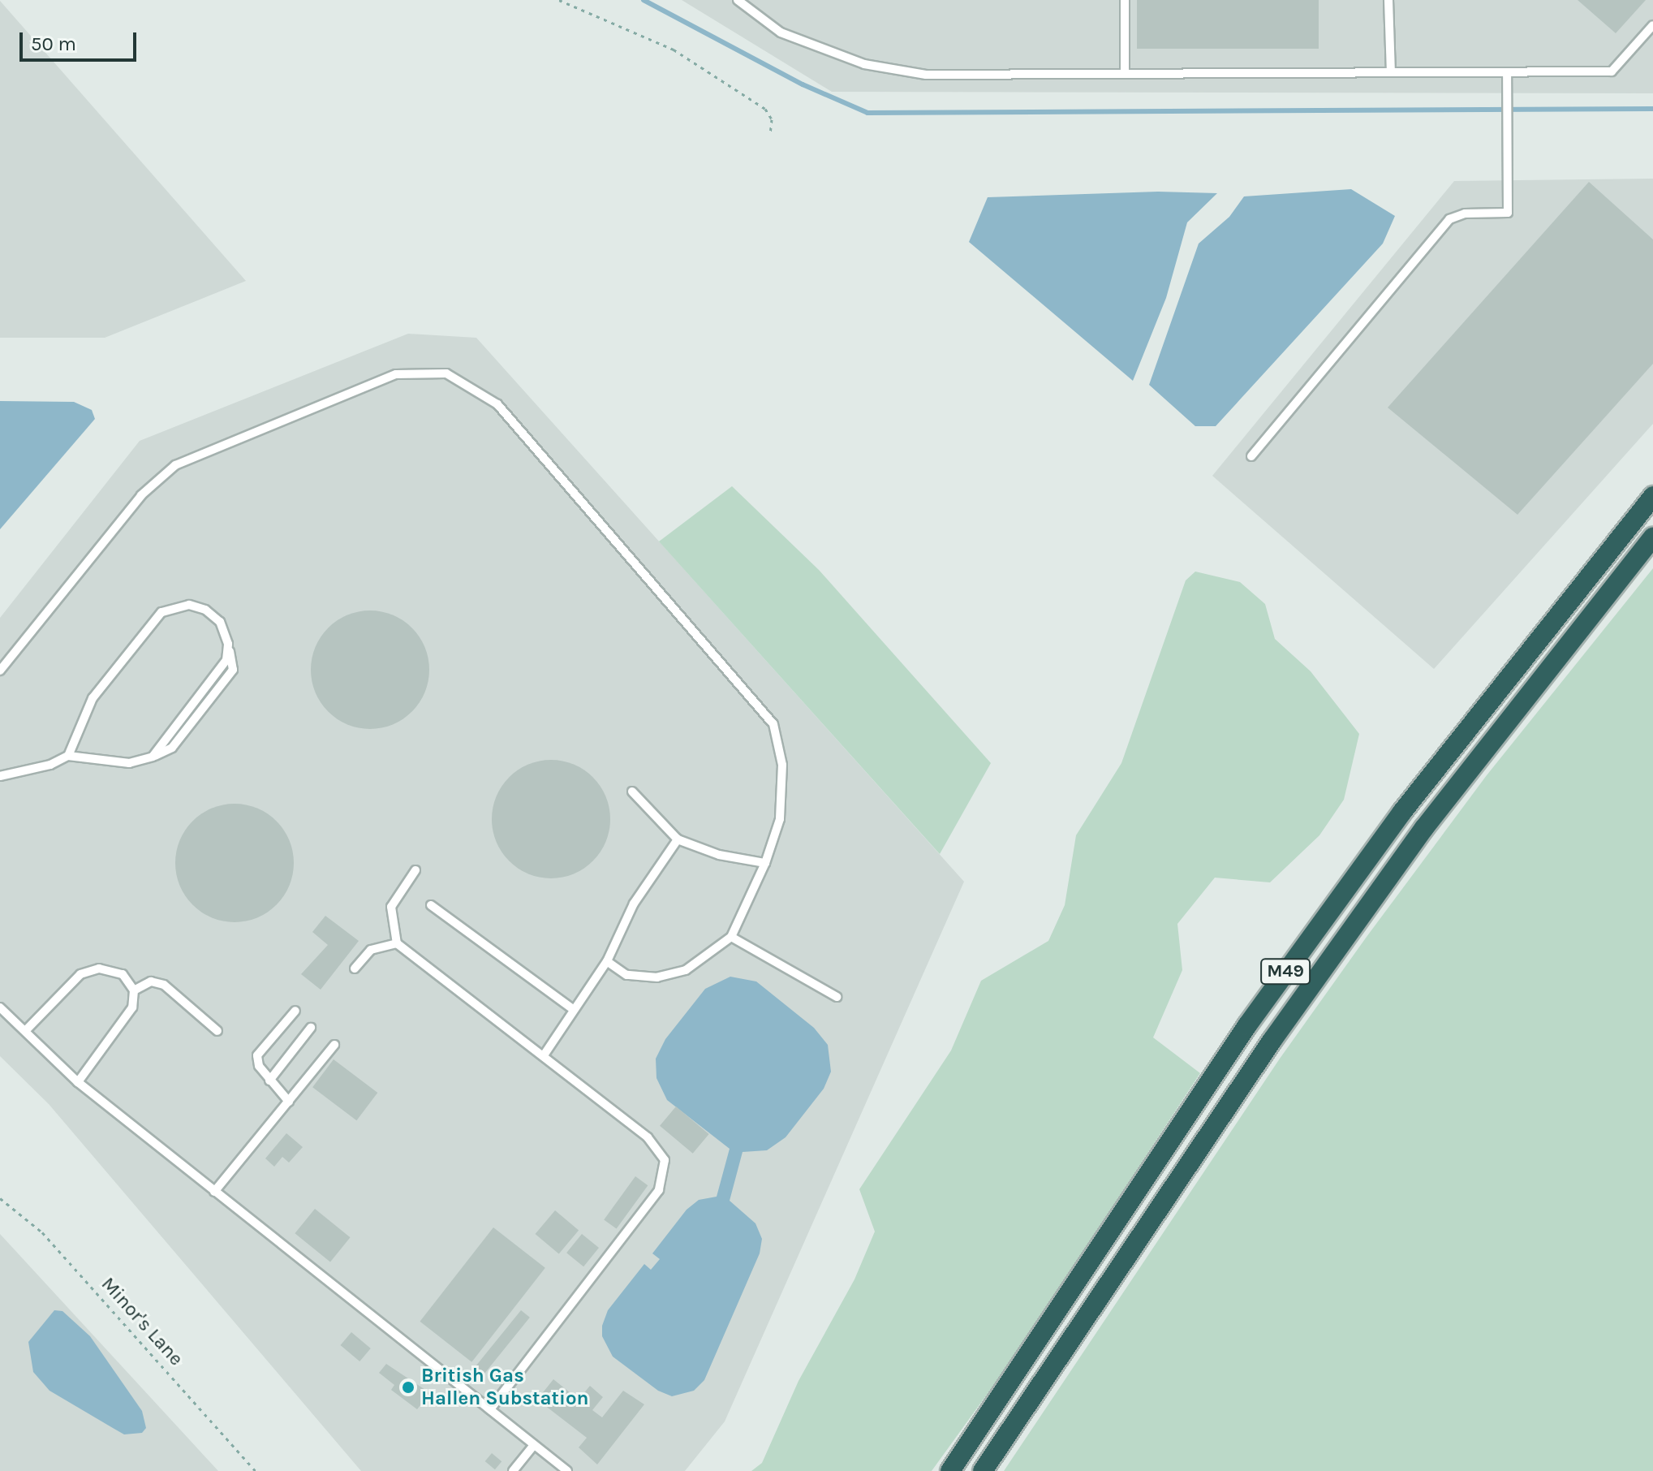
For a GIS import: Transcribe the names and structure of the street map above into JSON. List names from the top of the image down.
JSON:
{
  "streets": {
    "highway": ["M49"],
    "path": ["Minor's Lane"]
  },
  "places": ["British Gas Hallen Substation"],
  "scale_bar": "50 m"
}
